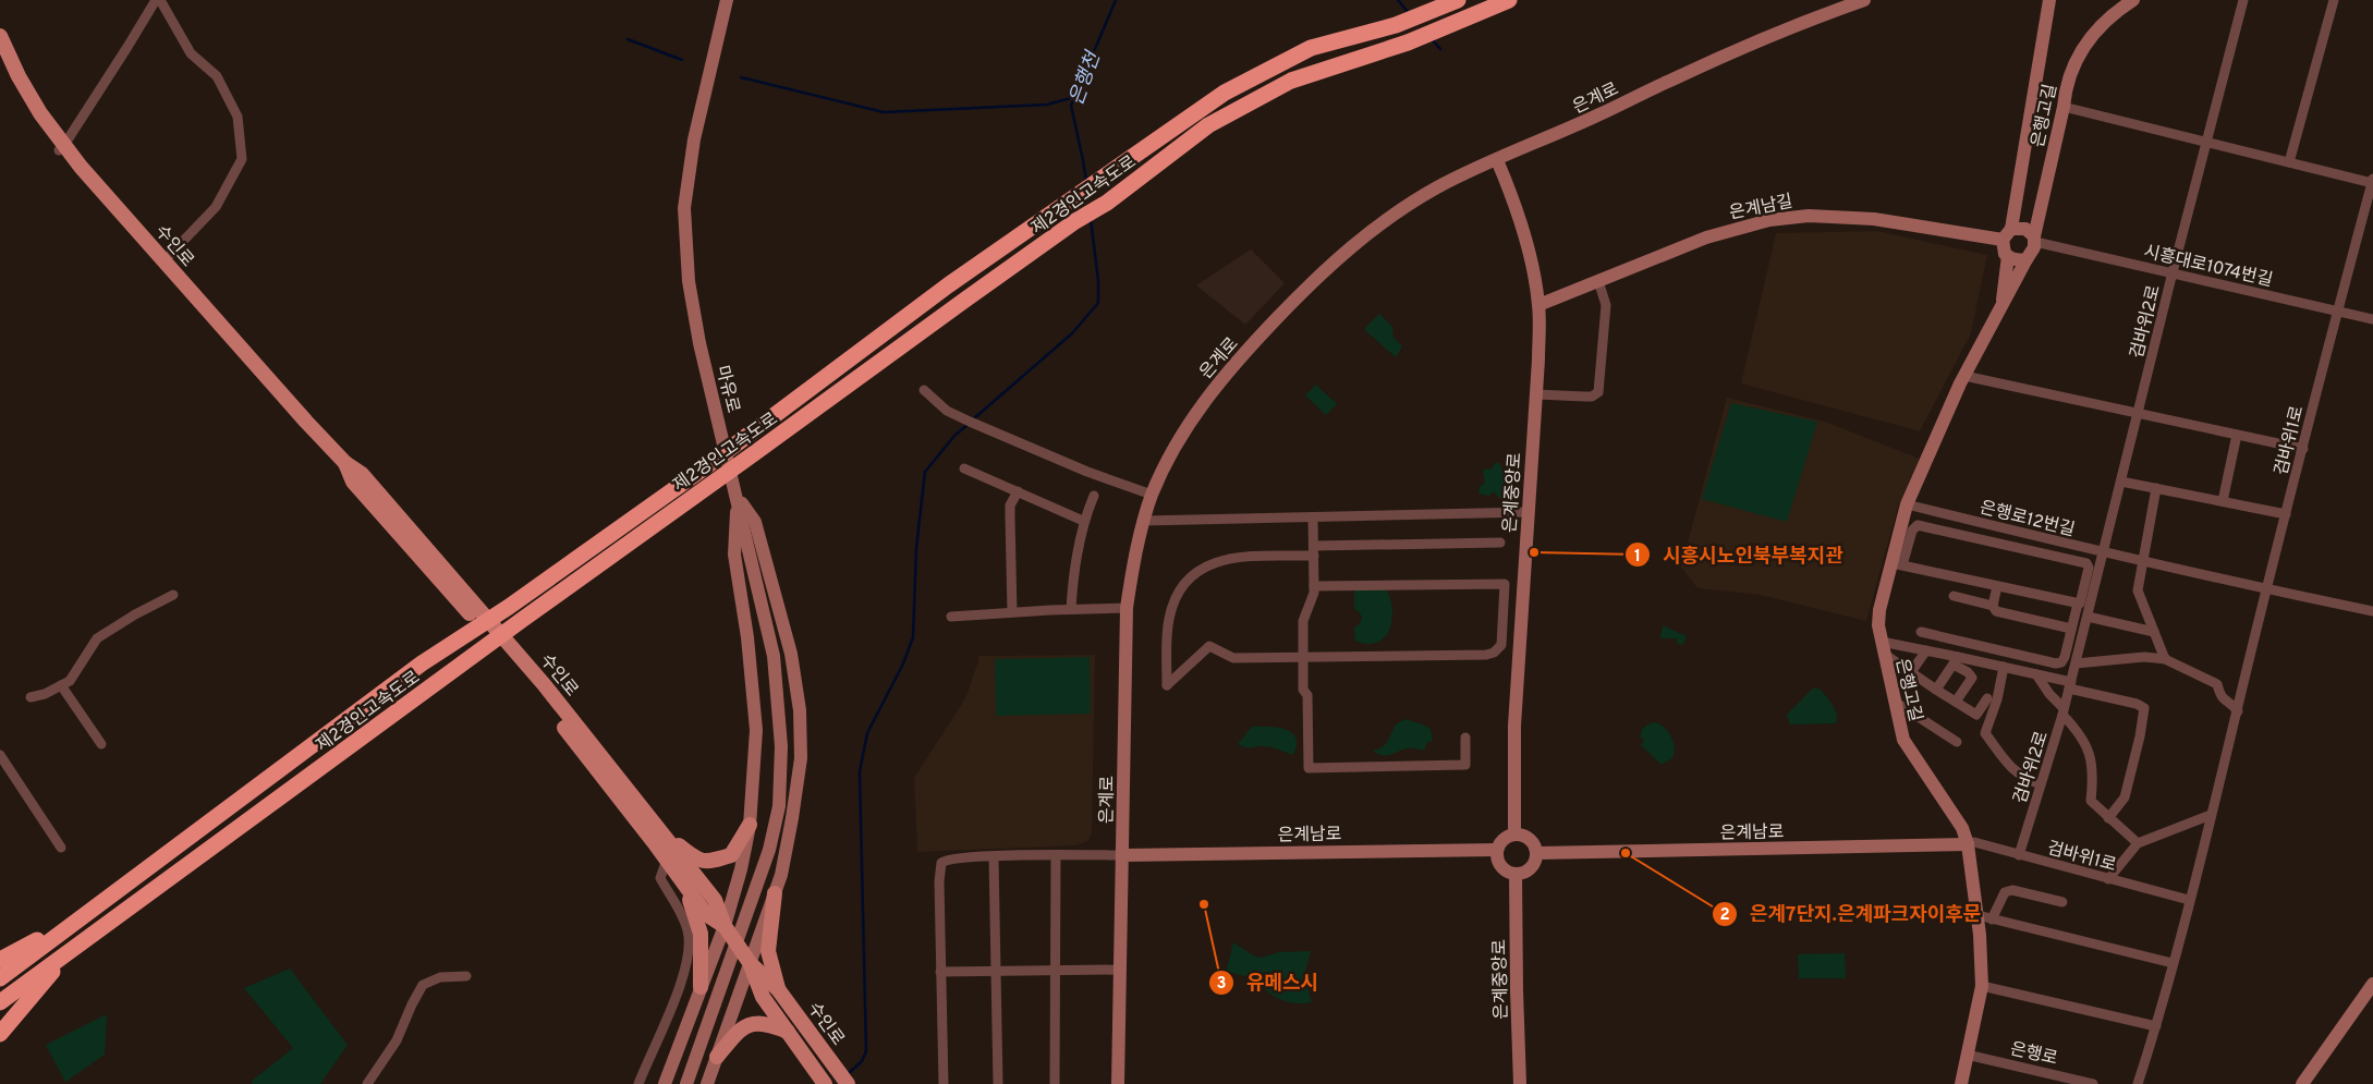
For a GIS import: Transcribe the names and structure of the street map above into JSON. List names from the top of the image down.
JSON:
{
  "streets": {
    "highway": ["제2경인고속도로"],
    "main road": ["수인로"],
    "street": [
      "은계로",
      "은행고길",
      "은계남길",
      "시흥대로1074번길",
      "검바위2로",
      "마유로",
      "검바위1로",
      "은계중앙로",
      "은행로12번길",
      "은계남로",
      "은행로"
    ]
  },
  "crossings": [
    ["은계로", "은계중앙로"],
    ["은계로", "은계남로"],
    ["은행고길", "은계남길"],
    ["은행고길", "시흥대로1074번길"],
    ["은행고길", "검바위1로"],
    ["은행고길", "은행로12번길"],
    ["은행고길", "은계남로"],
    ["은행고길", "은행로"],
    ["은계남길", "시흥대로1074번길"],
    ["은계남길", "은계중앙로"],
    ["시흥대로1074번길", "검바위2로"],
    ["시흥대로1074번길", "검바위1로"],
    ["검바위2로", "검바위1로"],
    ["검바위2로", "은행로12번길"],
    ["검바위1로", "은행로12번길"],
    ["검바위1로", "은계남로"],
    ["은계중앙로", "은계남로"]
  ],
  "water": ["은행천"],
  "places": ["시흥시노인북부복지관", "은계7단지.은계파크자이후문", "유메스시"]
}
